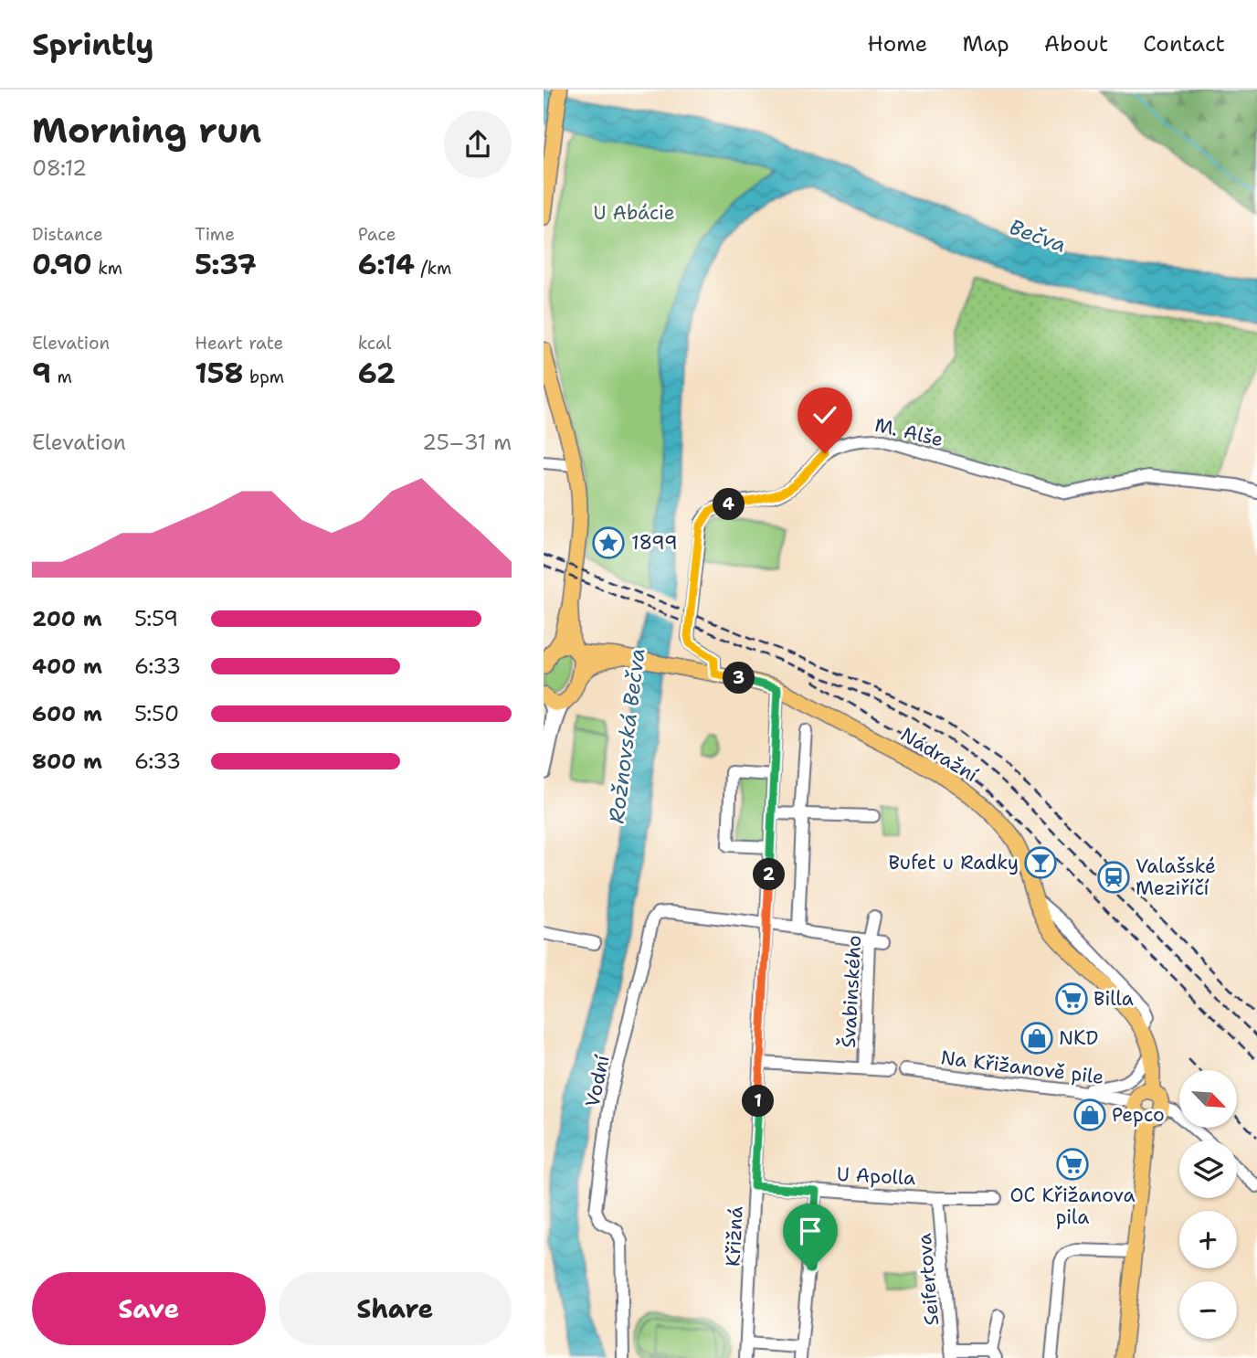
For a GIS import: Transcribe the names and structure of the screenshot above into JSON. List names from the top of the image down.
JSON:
{
  "streets": {
    "main road": ["Nádražní"],
    "street": [
      "M. Alše",
      "Švabinského",
      "Na Křižanově pile",
      "Vodní",
      "U Apolla",
      "Křižná",
      "Seifertova"
    ]
  },
  "crossings": [
    ["M. Alše", "Nádražní"],
    ["Nádražní", "Na Křižanově pile"],
    ["Nádražní", "Křižná"],
    ["Švabinského", "Vodní"],
    ["Švabinského", "Křižná"],
    ["Vodní", "Křižná"],
    ["U Apolla", "Křižná"],
    ["U Apolla", "Seifertova"]
  ],
  "water": ["Bečva", "Rožnovská Bečva"],
  "parks": ["U Abácie"],
  "places": {
    "place": ["1899"],
    "bar": ["Bufet u Radky"],
    "station": ["Valašské Meziříčí"],
    "supermarket": ["Billa", "OC Křižanova pila"],
    "shop": ["NKD", "Pepco"]
  },
  "north": "bottom right",
  "page": {
    "header": "Sprintly",
    "nav": [
      "Home",
      "Map",
      "About",
      "Contact"
    ],
    "heading": ["Morning run", "08:12"],
    "stats": [
      ["Distance", "0.90 km"],
      ["Time", "5:37"],
      ["Pace", "6:14 /km"],
      ["Elevation", "9 m"],
      ["Heart rate", "158 bpm"],
      ["kcal", "62"]
    ],
    "chart": ["Elevation", "25–31 m"],
    "pins": [
      "4",
      "3",
      "2",
      "1"
    ],
    "list": [
      {
        "name": "200 m",
        "note": "5:59"
      },
      {
        "name": "400 m",
        "note": "6:33"
      },
      {
        "name": "600 m",
        "note": "5:50"
      },
      {
        "name": "800 m",
        "note": "6:33"
      }
    ],
    "map_buttons": ["+", "−"],
    "buttons": ["Save", "Share"]
  }
}
